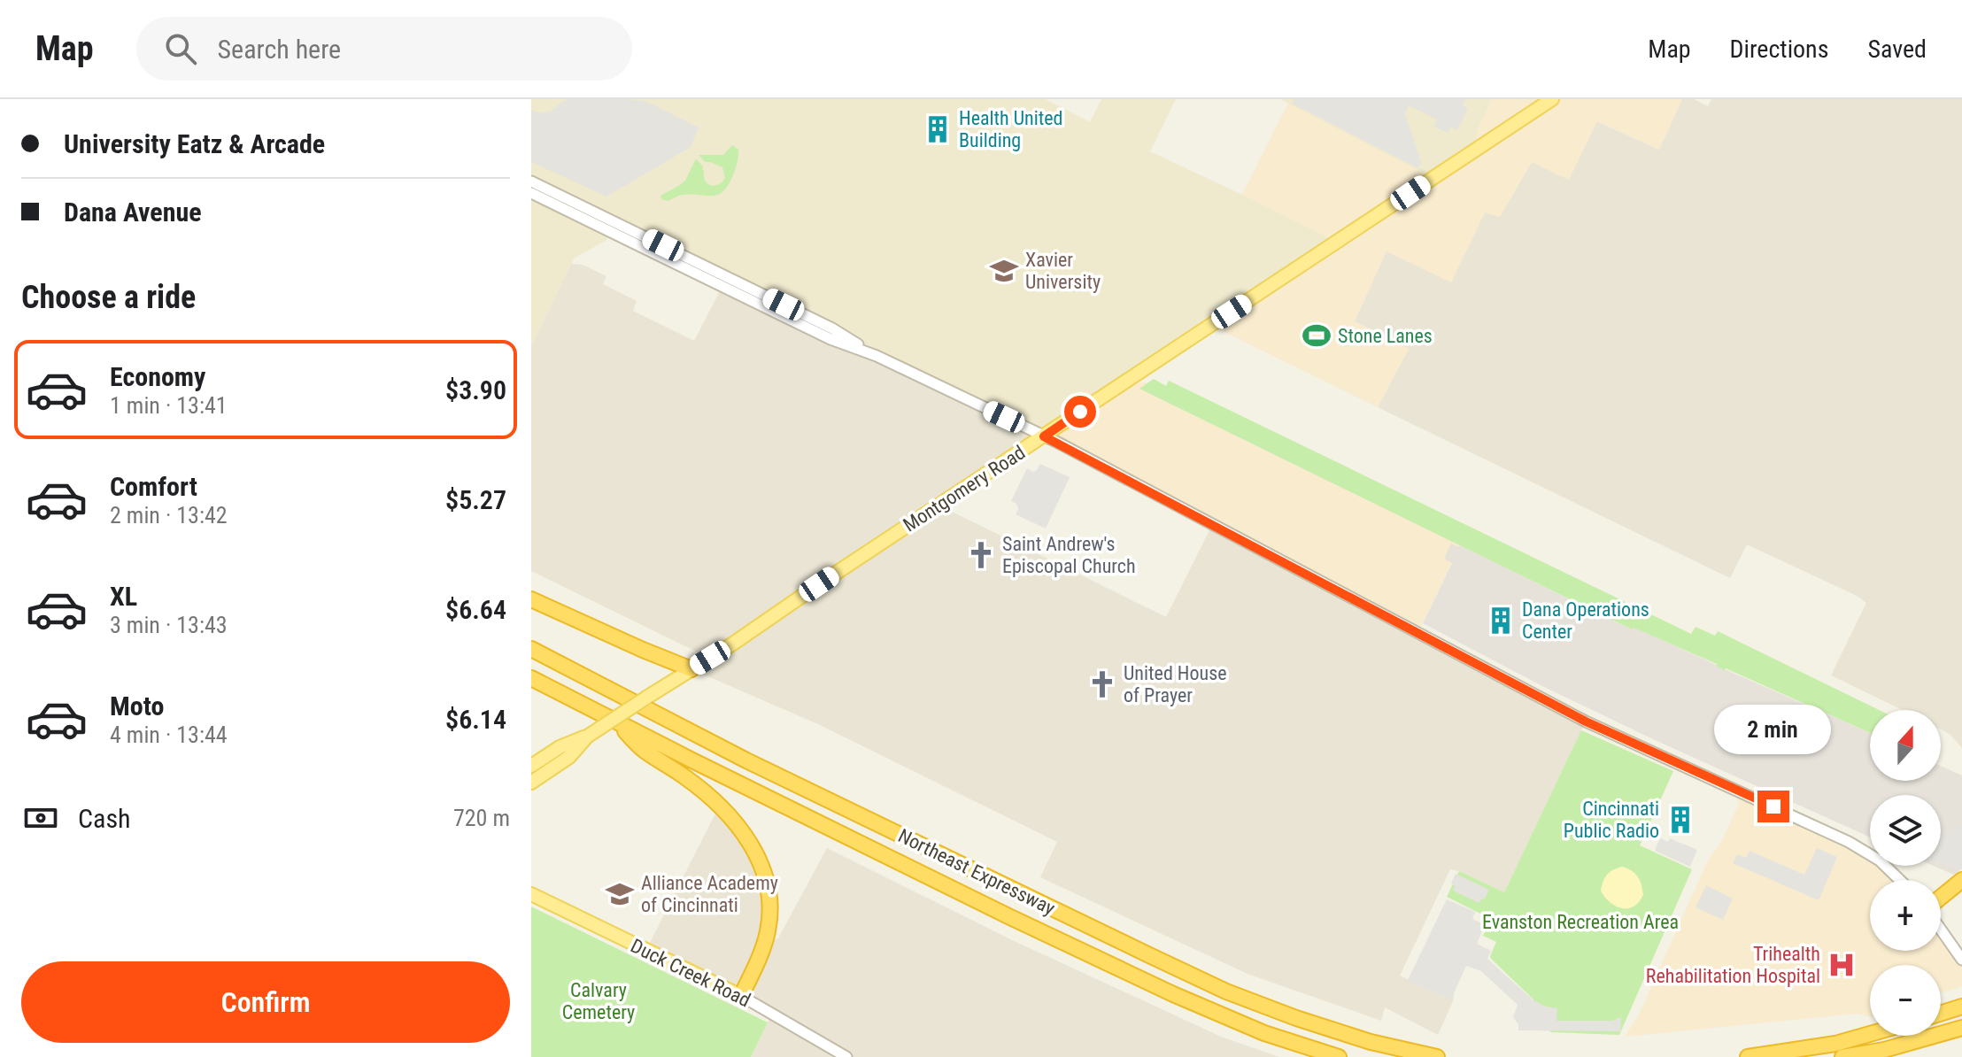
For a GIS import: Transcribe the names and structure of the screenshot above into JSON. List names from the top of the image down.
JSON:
{
  "streets": {
    "highway": ["Northeast Expressway"],
    "main road": ["Montgomery Road", "Duck Creek Road"]
  },
  "parks": ["Evanston Recreation Area", "Calvary Cemetery"],
  "places": {
    "building": ["Health United Building", "Dana Operations Center", "Cincinnati Public Radio"],
    "school or university": ["Xavier University", "Alliance Academy of Cincinnati"],
    "sports": ["Stone Lanes"],
    "church": ["Saint Andrew's Episcopal Church", "United House of Prayer"],
    "hospital": ["Trihealth Rehabilitation Hospital"]
  },
  "north": "top",
  "page": {
    "header": "Map",
    "search": "Search here",
    "nav": ["Map", "Directions", "Saved"],
    "banner": ["University Eatz & Arcade", "Dana Avenue"],
    "heading": "Choose a ride",
    "list": [
      {
        "name": "Economy",
        "note": "1 min · 13:41",
        "value": "$3.90"
      },
      {
        "name": "Comfort",
        "note": "2 min · 13:42",
        "value": "$5.27"
      },
      {
        "name": "XL",
        "note": "3 min · 13:43",
        "value": "$6.64"
      },
      {
        "name": "Moto",
        "note": "4 min · 13:44",
        "value": "$6.14"
      }
    ],
    "bubble": "2 min",
    "map_buttons": ["+", "−"],
    "pay": ["Cash", "720 m"],
    "buttons": "Confirm"
  }
}
